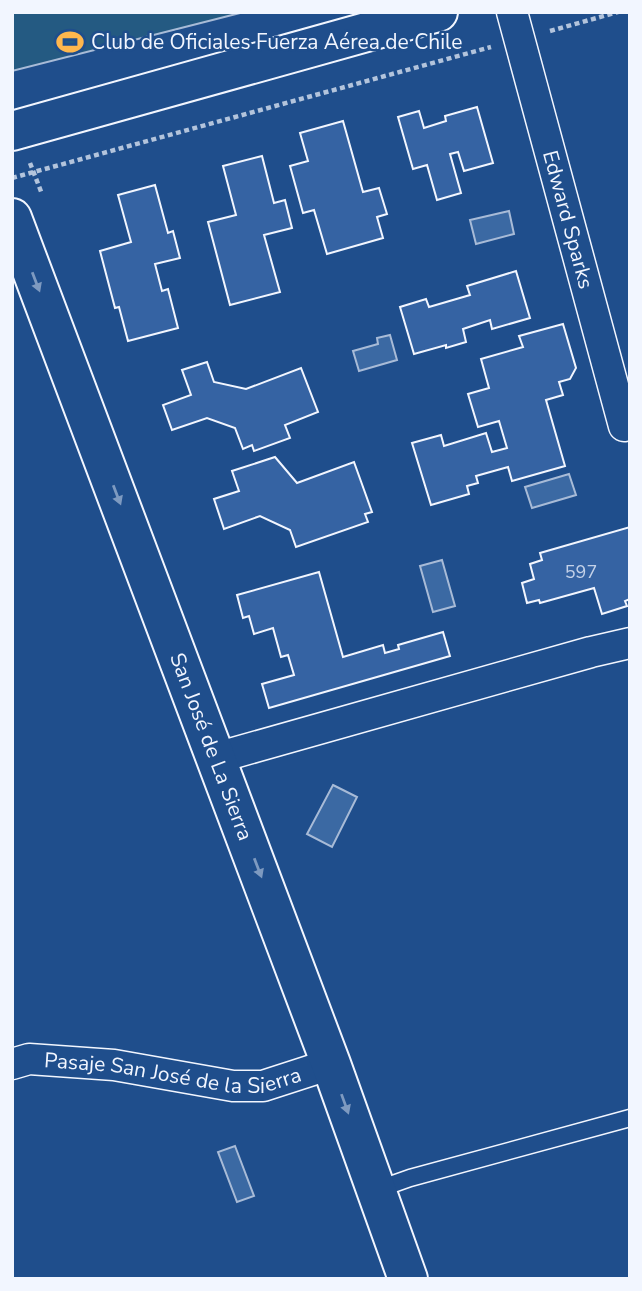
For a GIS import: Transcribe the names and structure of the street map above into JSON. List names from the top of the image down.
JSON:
{
  "streets": {
    "street": ["Edward Sparks", "San José de La Sierra", "Pasaje San José de la Sierra"]
  },
  "crossings": [
    ["San José de La Sierra", "Pasaje San José de la Sierra"]
  ],
  "one_way": ["San José de La Sierra"],
  "places": {
    "sports": ["Club de Oficiales Fuerza Aérea de Chile"]
  },
  "house_numbers": ["597"]
}
